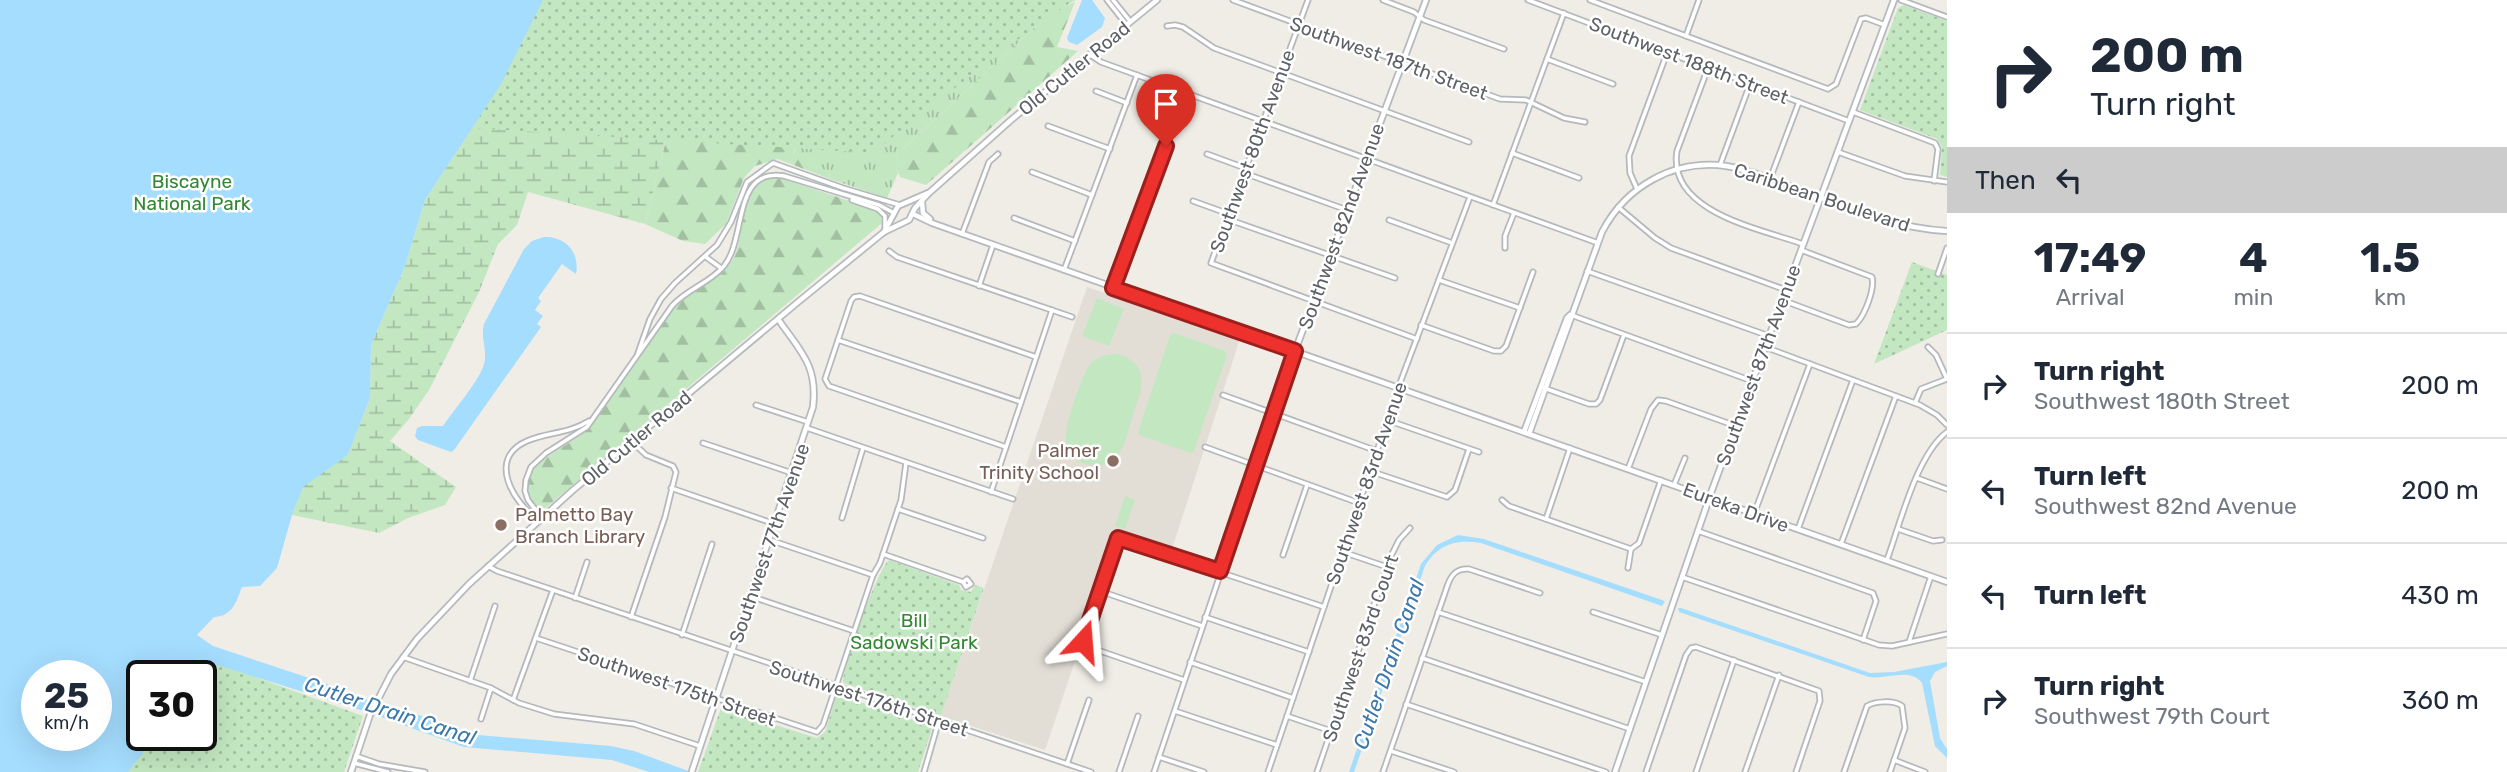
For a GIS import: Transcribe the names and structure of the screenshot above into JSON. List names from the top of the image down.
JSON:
{
  "streets": {
    "main road": [
      "Old Cutler Road",
      "Caribbean Boulevard",
      "Southwest 82nd Avenue",
      "Southwest 87th Avenue",
      "Eureka Drive",
      "Southwest 77th Avenue"
    ],
    "street": [
      "Southwest 187th Street",
      "Southwest 188th Street",
      "Southwest 80th Avenue",
      "Southwest 83rd Avenue",
      "Southwest 83rd Court",
      "Southwest 175th Street",
      "Southwest 176th Street"
    ]
  },
  "crossings": [
    ["Southwest 187th Street", "Southwest 80th Avenue"],
    ["Southwest 187th Street", "Southwest 82nd Avenue"],
    ["Southwest 188th Street", "Southwest 87th Avenue"],
    ["Old Cutler Road", "Southwest 77th Avenue"],
    ["Old Cutler Road", "Southwest 176th Street"],
    ["Southwest 80th Avenue", "Southwest 82nd Avenue"],
    ["Caribbean Boulevard", "Southwest 87th Avenue"],
    ["Caribbean Boulevard", "Eureka Drive"],
    ["Southwest 82nd Avenue", "Eureka Drive"],
    ["Southwest 87th Avenue", "Eureka Drive"],
    ["Southwest 83rd Avenue", "Eureka Drive"],
    ["Southwest 77th Avenue", "Southwest 175th Street"],
    ["Southwest 77th Avenue", "Southwest 176th Street"],
    ["Southwest 175th Street", "Southwest 176th Street"]
  ],
  "water": ["Cutler Drain Canal"],
  "parks": ["Biscayne National Park", "Bill Sadowski Park"],
  "places": ["Palmer Trinity School", "Palmetto Bay Branch Library"],
  "page": {
    "turn": ["200 m", "Turn right"],
    "then": "Then",
    "eta": [
      "17:49",
      "Arrival",
      "4",
      "min",
      "1.5",
      "km"
    ],
    "list": [
      {
        "name": "Turn right",
        "note": "Southwest 180th Street",
        "value": "200 m"
      },
      {
        "name": "Turn left",
        "note": "Southwest 82nd Avenue",
        "value": "200 m"
      },
      {
        "name": "Turn left",
        "value": "430 m"
      },
      {
        "name": "Turn right",
        "note": "Southwest 79th Court",
        "value": "360 m"
      }
    ],
    "speed": "25 km/h",
    "limit": "30"
  }
}
